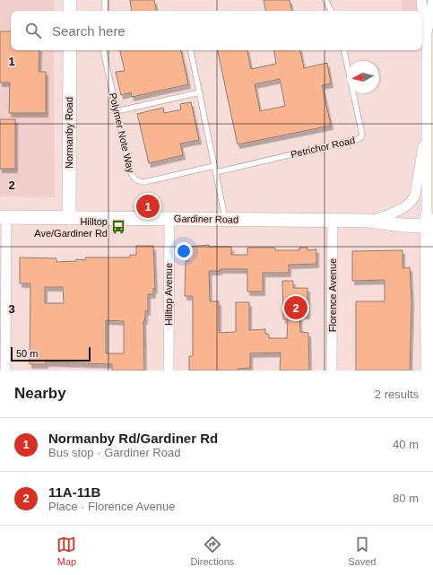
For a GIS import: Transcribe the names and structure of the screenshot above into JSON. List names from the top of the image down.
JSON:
{
  "streets": {
    "street": [
      "Normanby Road",
      "Gardiner Road",
      "Hilltop Avenue",
      "Florence Avenue"
    ],
    "lane": ["Polymer Note Way", "Petrichor Road"]
  },
  "crossings": [
    ["Normanby Road", "Gardiner Road"],
    ["Gardiner Road", "Hilltop Avenue"],
    ["Gardiner Road", "Florence Avenue"]
  ],
  "places": {
    "bus stop": ["Hilltop Ave/Gardiner Rd"]
  },
  "scale_bar": "50 m",
  "north": "left",
  "page": {
    "search": "Search here",
    "pins": ["1", "2"],
    "scale": "50 m",
    "heading": ["Nearby", "2 results"],
    "list": [
      {
        "mark": "1",
        "name": "Normanby Rd/Gardiner Rd",
        "note": "Bus stop · Gardiner Road",
        "value": "40 m"
      },
      {
        "mark": "2",
        "name": "11A-11B",
        "note": "Place · Florence Avenue",
        "value": "80 m"
      }
    ],
    "nav": ["Map", "Directions", "Saved"]
  },
  "grid": {
    "rows": ["1", "2", "3"]
  }
}
